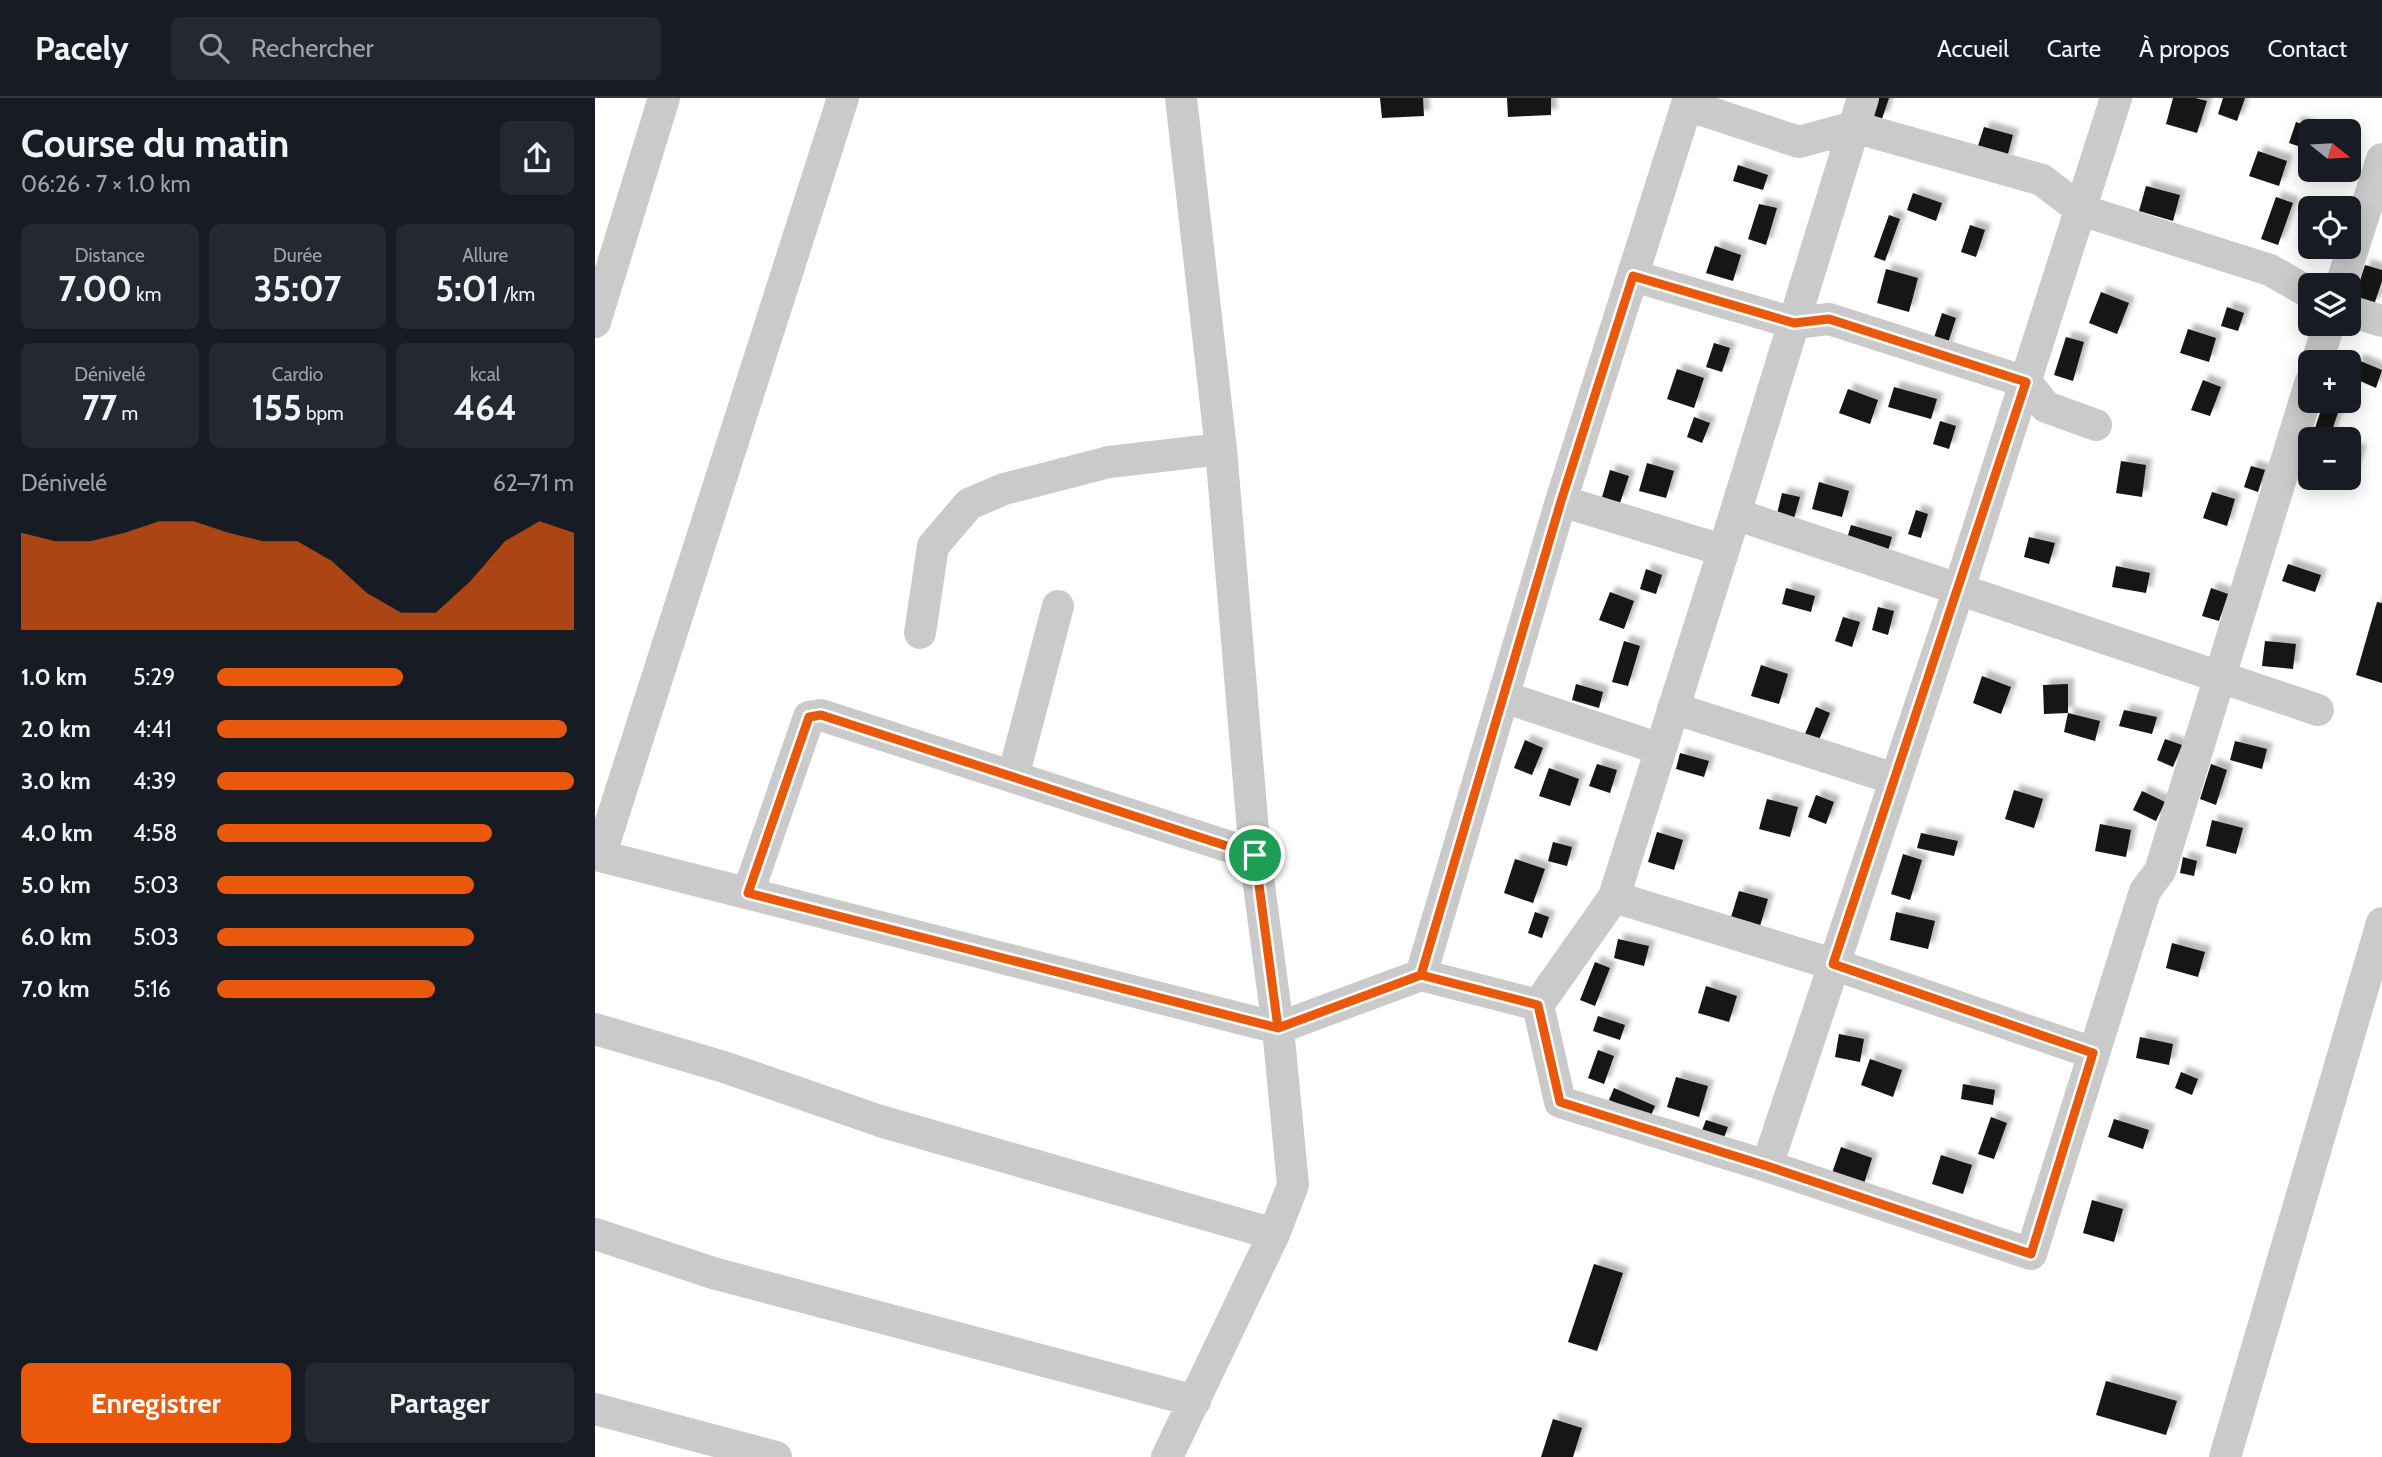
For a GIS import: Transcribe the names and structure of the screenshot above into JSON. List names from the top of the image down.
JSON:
{
  "north": "right",
  "page": {
    "header": "Pacely",
    "search": "Rechercher",
    "nav": [
      "Accueil",
      "Carte",
      "À propos",
      "Contact"
    ],
    "heading": ["Course du matin", "06:26 · 7 × 1.0 km"],
    "map_buttons": ["+", "−"],
    "stats": [
      ["Distance", "7.00 km"],
      ["Durée", "35:07"],
      ["Allure", "5:01 /km"],
      ["Dénivelé", "77 m"],
      ["Cardio", "155 bpm"],
      ["kcal", "464"]
    ],
    "chart": ["Dénivelé", "62–71 m"],
    "list": [
      {
        "name": "1.0 km",
        "note": "5:29"
      },
      {
        "name": "2.0 km",
        "note": "4:41"
      },
      {
        "name": "3.0 km",
        "note": "4:39"
      },
      {
        "name": "4.0 km",
        "note": "4:58"
      },
      {
        "name": "5.0 km",
        "note": "5:03"
      },
      {
        "name": "6.0 km",
        "note": "5:03"
      },
      {
        "name": "7.0 km",
        "note": "5:16"
      }
    ],
    "buttons": ["Enregistrer", "Partager"]
  }
}
